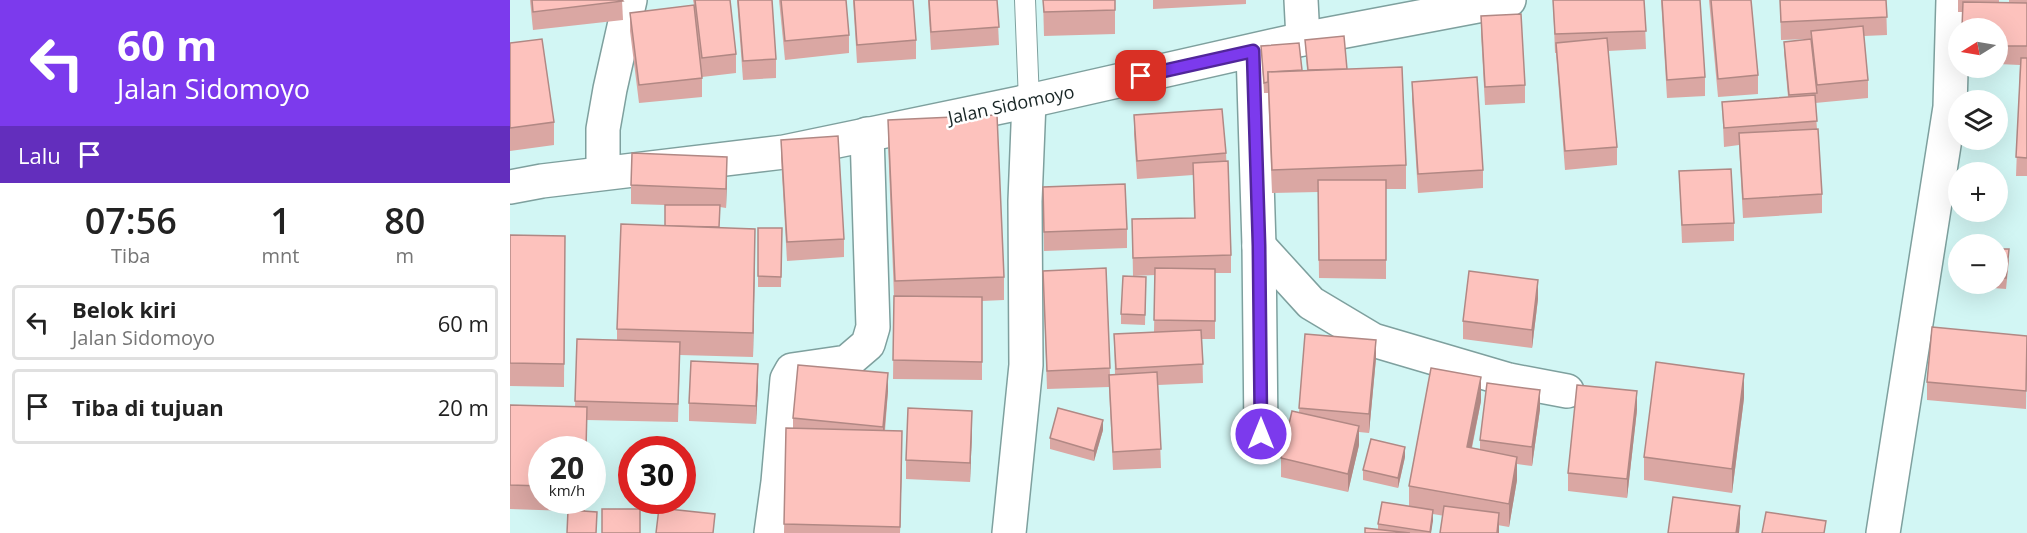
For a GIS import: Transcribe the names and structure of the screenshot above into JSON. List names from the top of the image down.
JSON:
{
  "streets": {
    "street": ["Jalan Sidomoyo"]
  },
  "north": "left",
  "page": {
    "turn": ["60 m", "Jalan Sidomoyo"],
    "map_buttons": ["+", "−"],
    "then": "Lalu",
    "eta": [
      "07:56",
      "Tiba",
      "1",
      "mnt",
      "80",
      "m"
    ],
    "list": [
      {
        "name": "Belok kiri",
        "note": "Jalan Sidomoyo",
        "value": "60 m"
      },
      {
        "name": "Tiba di tujuan",
        "value": "20 m"
      }
    ],
    "speed": "20 km/h",
    "limit": "30"
  }
}
